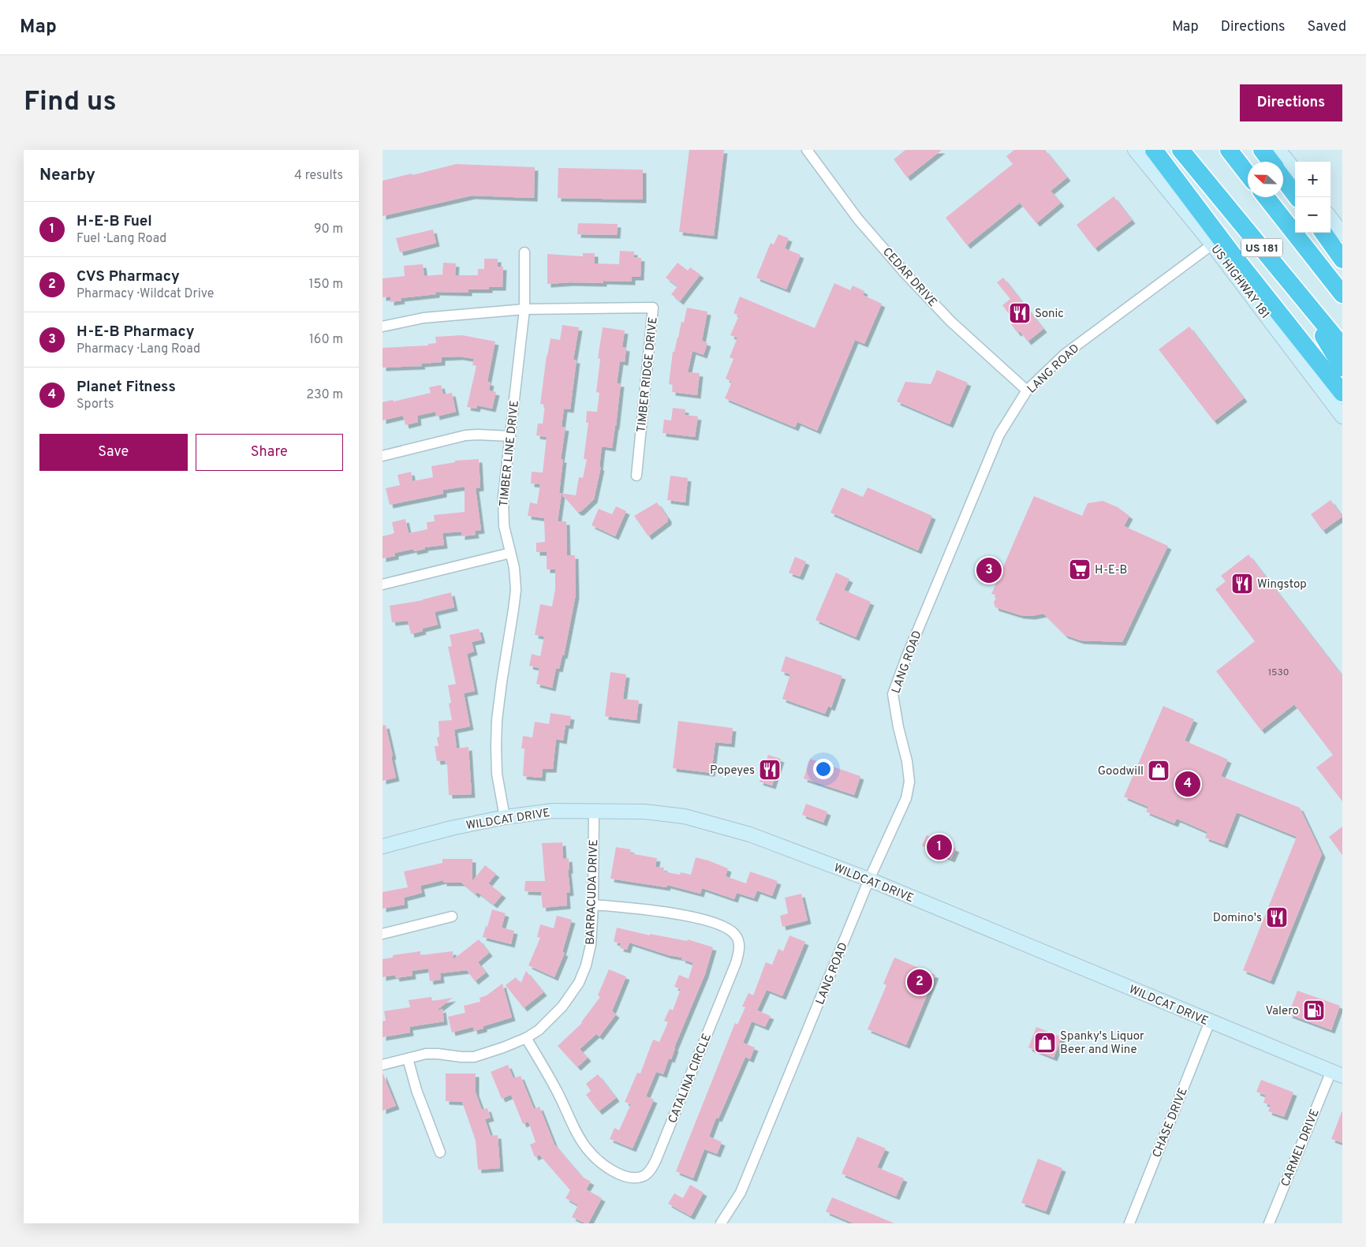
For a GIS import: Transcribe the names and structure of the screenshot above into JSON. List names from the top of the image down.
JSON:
{
  "streets": {
    "highway": ["US 181"],
    "main road": ["US HIGHWAY 181", "WILDCAT DRIVE"],
    "street": [
      "CEDAR DRIVE",
      "LANG ROAD",
      "TIMBER RIDGE DRIVE",
      "TIMBER LINE DRIVE",
      "BARRACUDA DRIVE",
      "CATALINA CIRCLE",
      "CHASE DRIVE",
      "CARMEL DRIVE"
    ]
  },
  "crossings": [
    ["CEDAR DRIVE", "LANG ROAD"],
    ["US HIGHWAY 181", "LANG ROAD"],
    ["LANG ROAD", "WILDCAT DRIVE"],
    ["TIMBER RIDGE DRIVE", "TIMBER LINE DRIVE"],
    ["TIMBER LINE DRIVE", "WILDCAT DRIVE"],
    ["WILDCAT DRIVE", "BARRACUDA DRIVE"],
    ["WILDCAT DRIVE", "CHASE DRIVE"],
    ["WILDCAT DRIVE", "CARMEL DRIVE"],
    ["BARRACUDA DRIVE", "CATALINA CIRCLE"]
  ],
  "places": {
    "restaurant": [
      "Sonic",
      "Wingstop",
      "Popeyes",
      "Domino's"
    ],
    "supermarket": ["H-E-B"],
    "shop": ["Goodwill", "Spanky's Liquor Beer and Wine"],
    "fuel station": ["Valero"]
  },
  "house_numbers": ["1530"],
  "north": "left",
  "page": {
    "header": "Map",
    "nav": ["Map", "Directions", "Saved"],
    "buttons": [
      "Directions",
      ["Save", "Share"]
    ],
    "title": "Find us",
    "heading": ["Nearby", "4 results"],
    "map_buttons": ["+", "−"],
    "list": [
      {
        "mark": "1",
        "name": "H-E-B Fuel",
        "note": "Fuel · Lang Road",
        "value": "90 m"
      },
      {
        "mark": "2",
        "name": "CVS Pharmacy",
        "note": "Pharmacy · Wildcat Drive",
        "value": "150 m"
      },
      {
        "mark": "3",
        "name": "H-E-B Pharmacy",
        "note": "Pharmacy · Lang Road",
        "value": "160 m"
      },
      {
        "mark": "4",
        "name": "Planet Fitness",
        "note": "Sports",
        "value": "230 m"
      }
    ],
    "pins": [
      "3",
      "4",
      "1",
      "2"
    ]
  }
}
